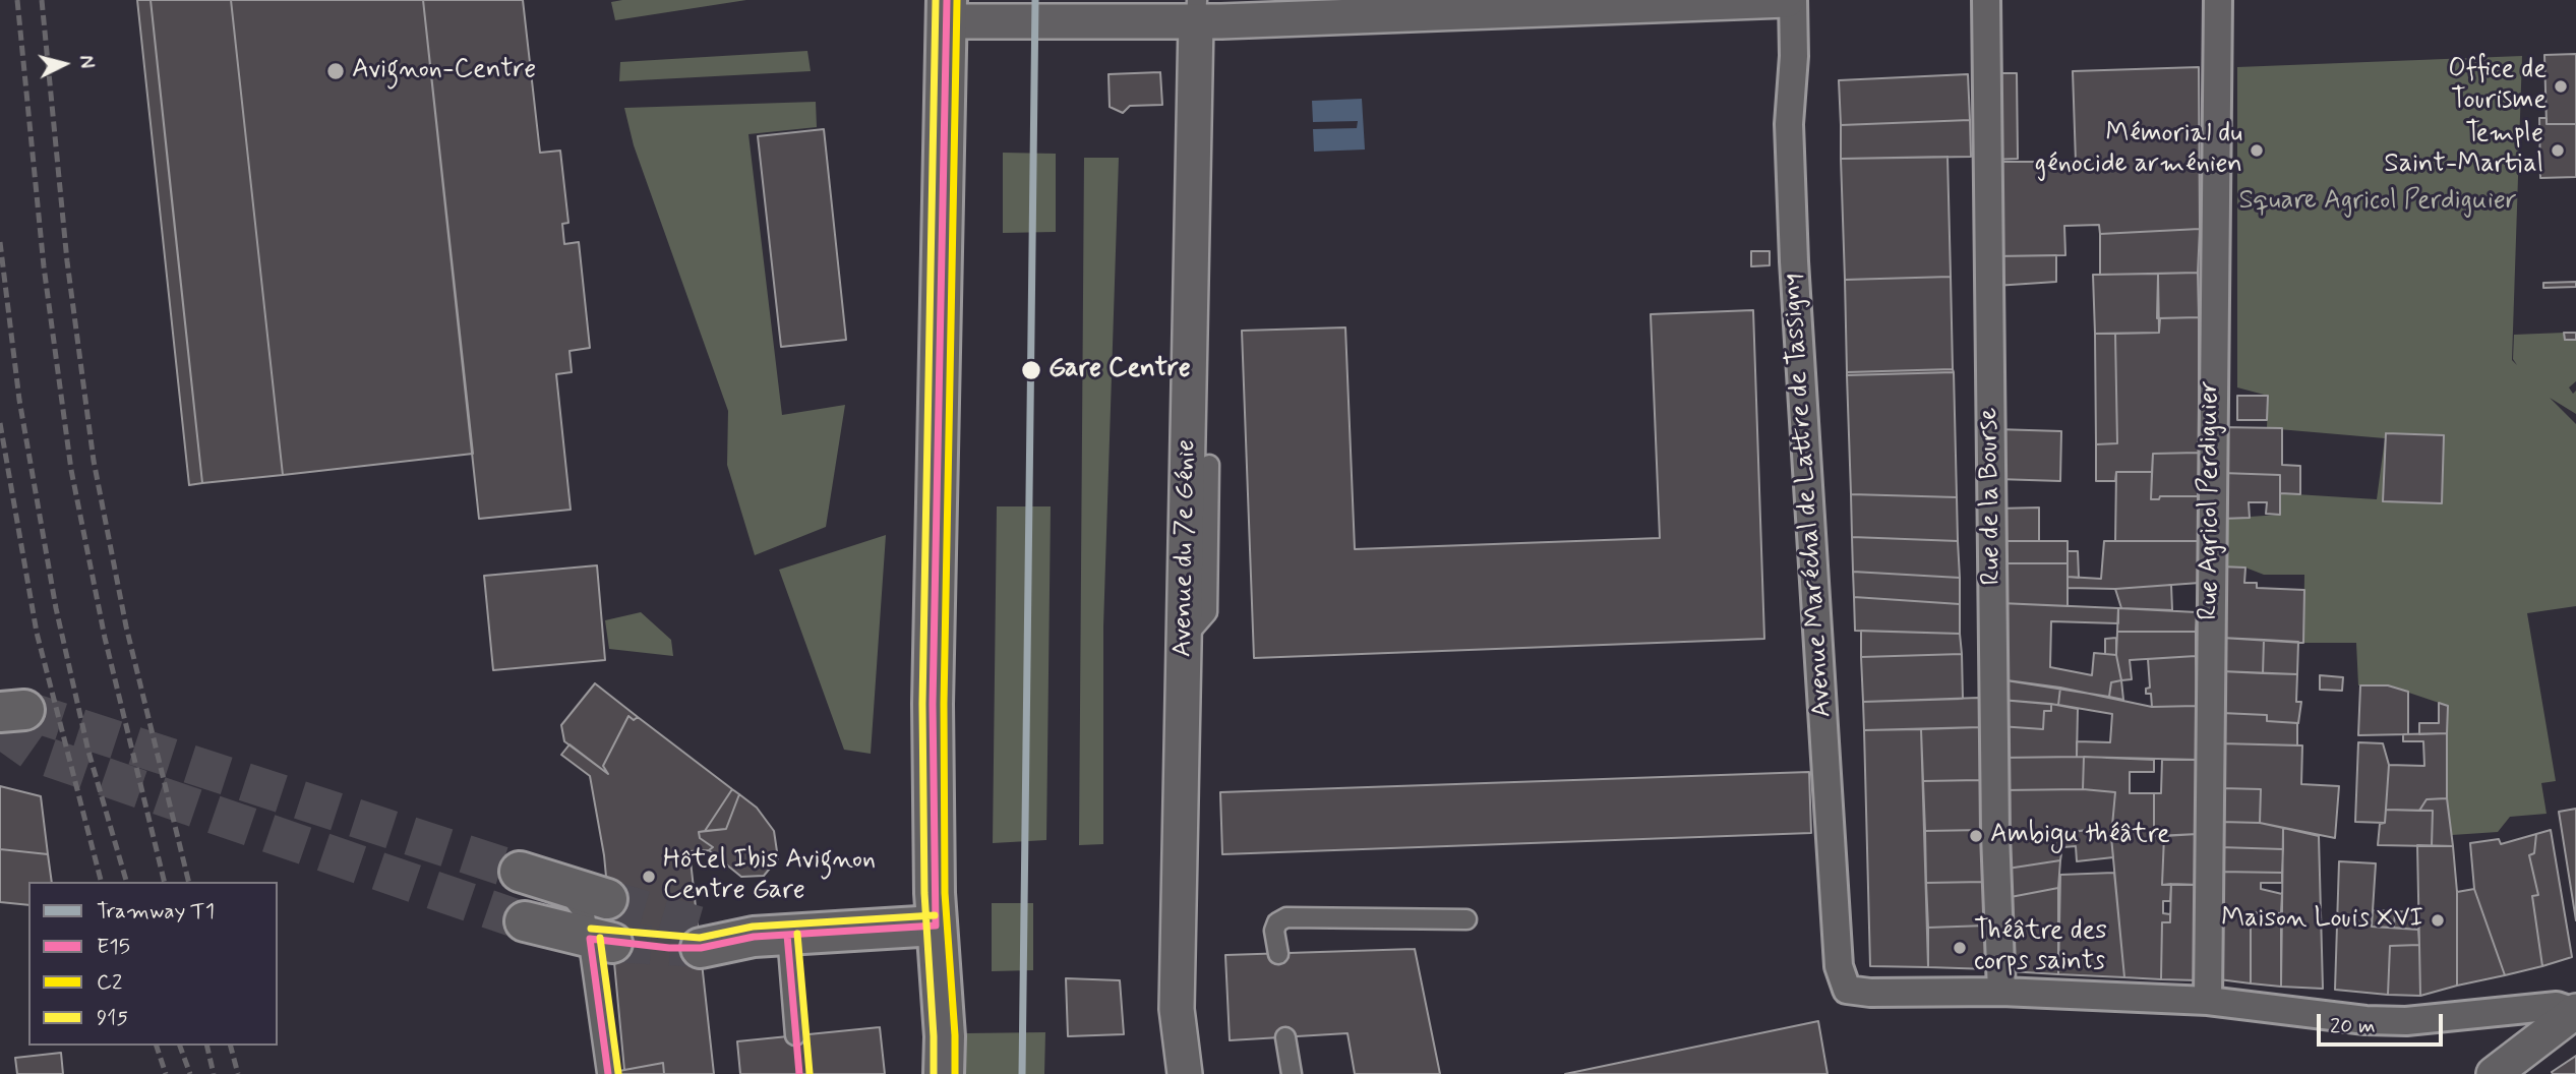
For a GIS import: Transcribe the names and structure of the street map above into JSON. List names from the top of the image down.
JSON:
{
  "streets": {
    "street": [
      "Avenue Maréchal de Lattre de Tassigny",
      "Rue de la Bourse",
      "Rue Agricol Perdiguier",
      "Avenue du 7e Génie"
    ]
  },
  "crossings": [
    ["Avenue Maréchal de Lattre de Tassigny", "Rue de la Bourse"]
  ],
  "parks": ["Square Agricol Perdiguier"],
  "places": [
    "Avignon-Centre",
    "Office de Tourisme",
    "Mémorial du génocide arménien",
    "Temple Saint-Martial",
    "Gare Centre",
    "Ambigu théâtre",
    "Hôtel Ibis Avignon Centre Gare",
    "Maison Louis XVI",
    "Théâtre des corps saints"
  ],
  "lines": [
    "tram line T1",
    "transit line E15",
    "transit line C2",
    "transit line 915"
  ],
  "legend": [
    "Tramway T1",
    "E15",
    "C2",
    "915"
  ],
  "scale_bar": "20 m",
  "north": "right"
}
